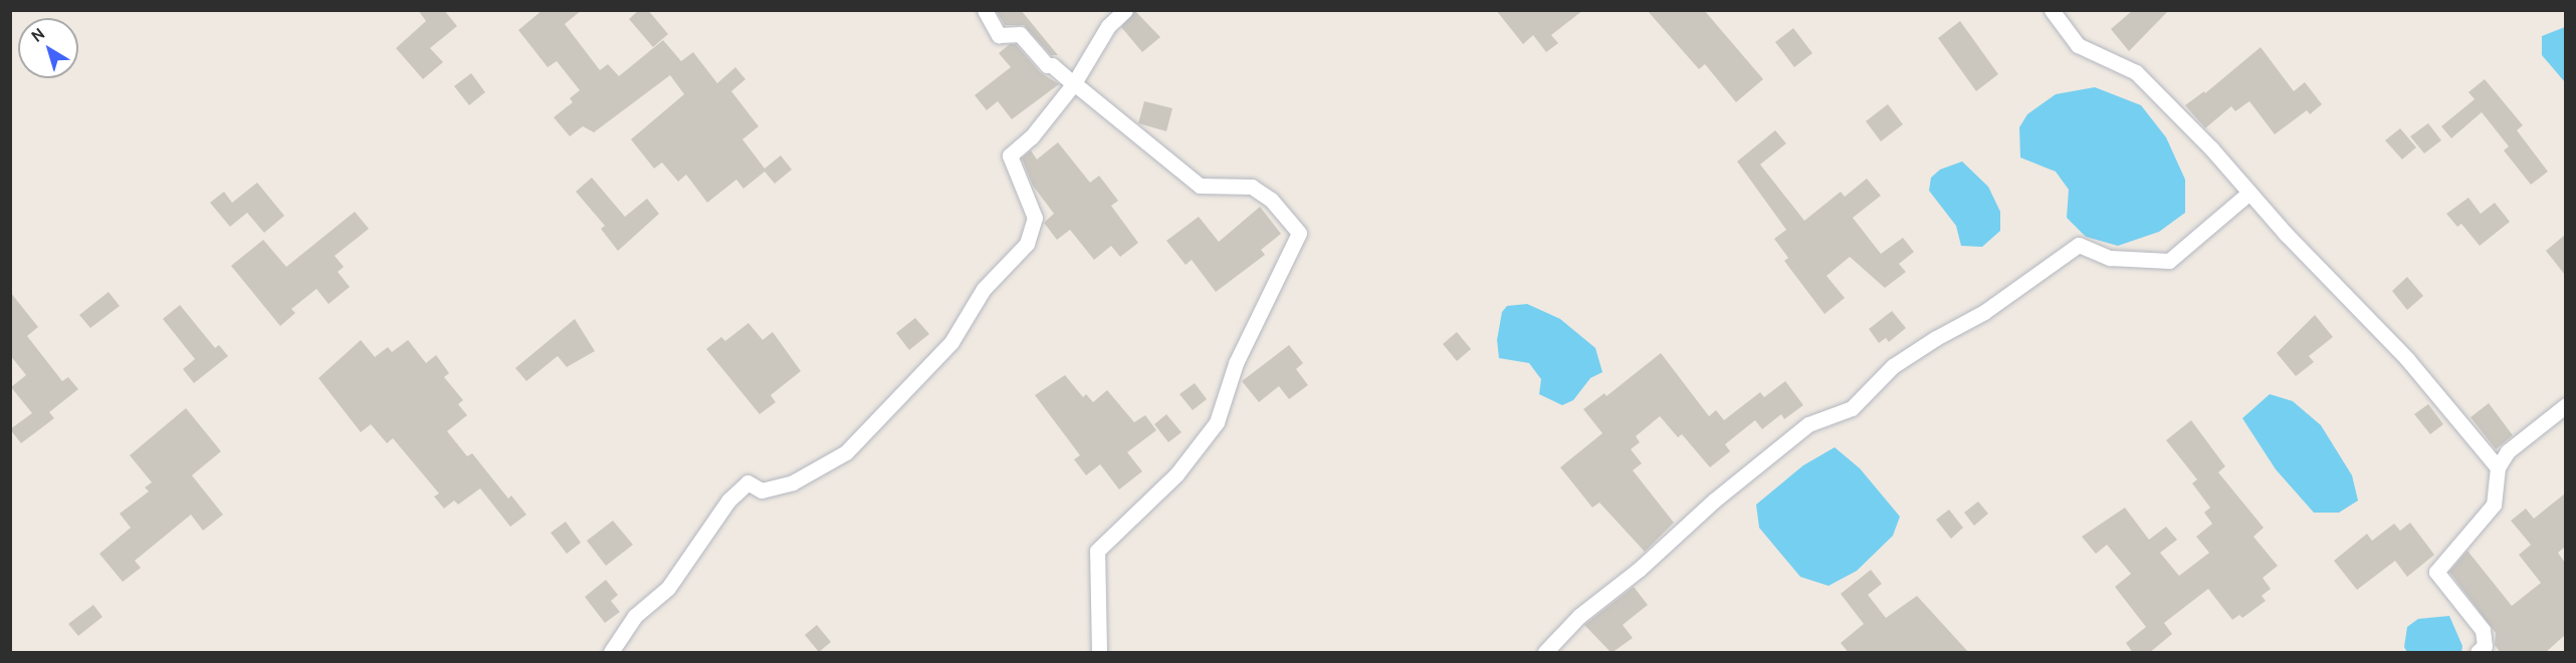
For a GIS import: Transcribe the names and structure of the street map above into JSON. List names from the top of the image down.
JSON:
{
  "north": "top left"
}
